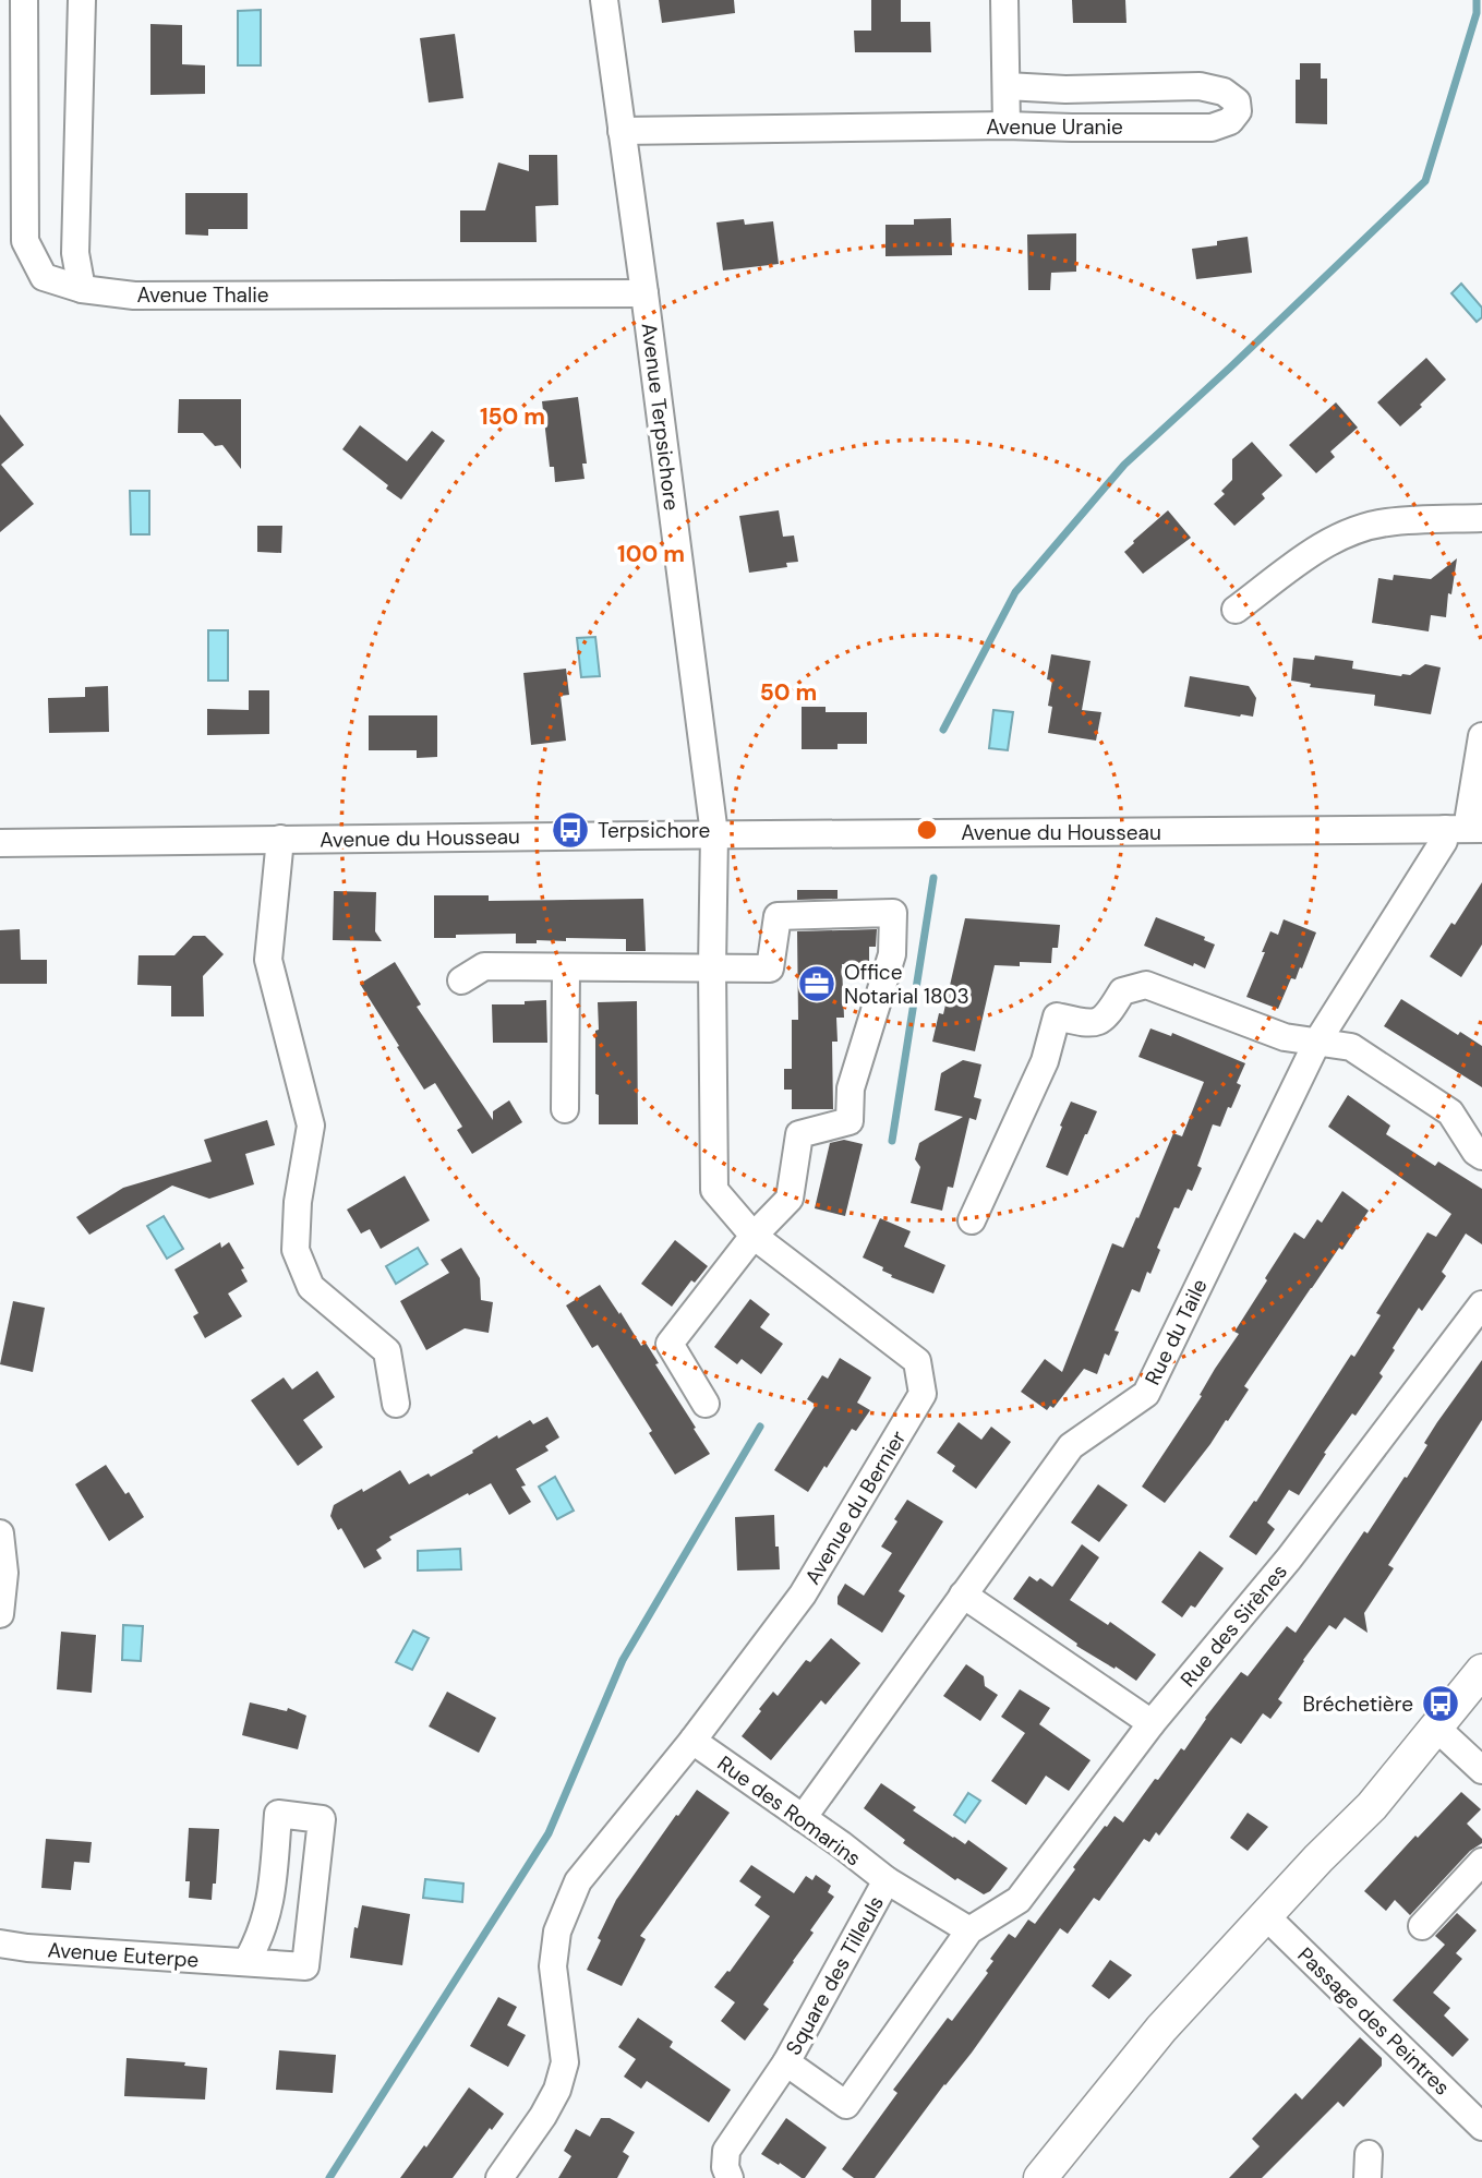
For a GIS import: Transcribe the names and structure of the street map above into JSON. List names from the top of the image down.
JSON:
{
  "streets": {
    "street": [
      "Avenue Uranie",
      "Avenue Thalie",
      "Avenue Terpsichore",
      "Avenue du Housseau",
      "Rue du Taile",
      "Avenue du Bernier",
      "Rue des Sirènes",
      "Rue des Romarins",
      "Avenue Euterpe",
      "Square des Tilleuls",
      "Passage des Peintres"
    ]
  },
  "crossings": [
    ["Avenue Uranie", "Avenue Terpsichore"],
    ["Avenue Thalie", "Avenue Terpsichore"],
    ["Avenue Terpsichore", "Avenue du Housseau"],
    ["Avenue Terpsichore", "Avenue du Bernier"],
    ["Avenue du Housseau", "Rue du Taile"],
    ["Avenue du Housseau", "Avenue du Bernier"],
    ["Rue du Taile", "Rue des Romarins"],
    ["Avenue du Bernier", "Rue des Romarins"],
    ["Rue des Sirènes", "Square des Tilleuls"],
    ["Rue des Romarins", "Square des Tilleuls"]
  ],
  "places": {
    "bus stop": ["Terpsichore", "Bréchetière"],
    "office": ["Office Notarial 1803"]
  },
  "rings": ["150 m", "100 m", "50 m"]
}
